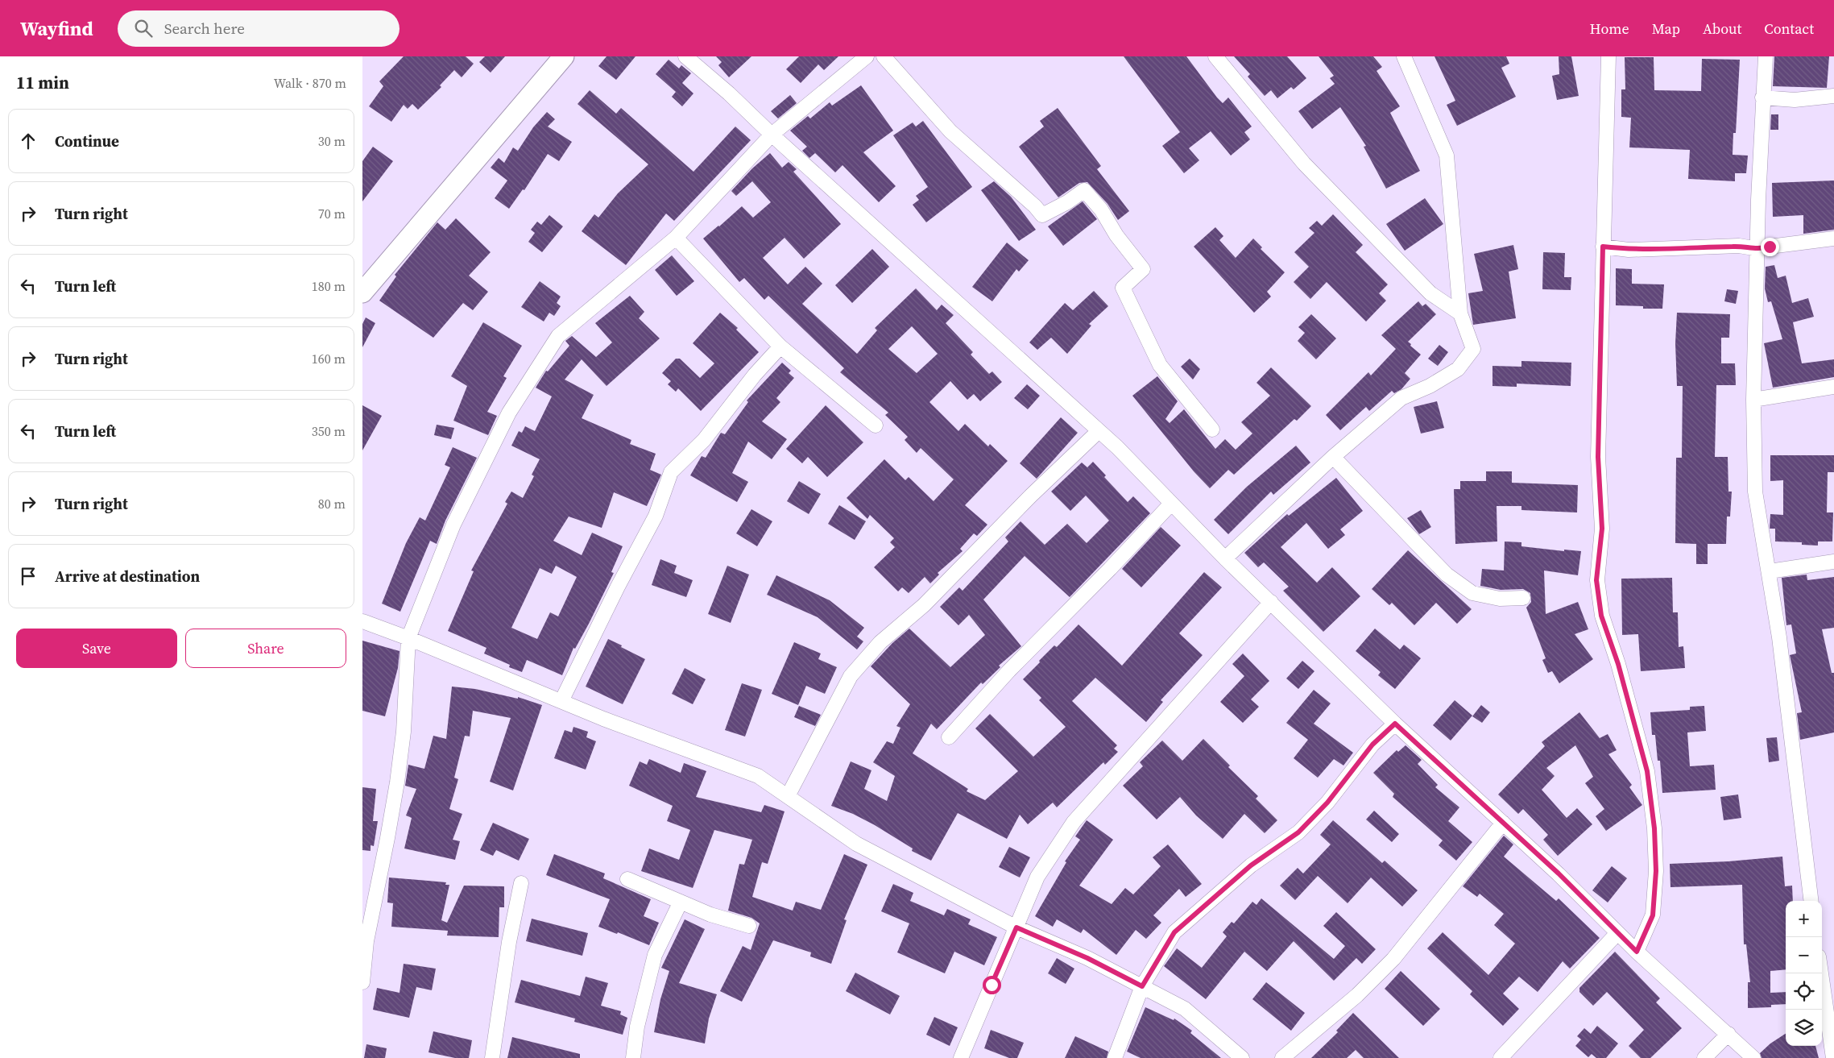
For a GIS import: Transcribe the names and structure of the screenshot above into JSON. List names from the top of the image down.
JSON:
{
  "page": {
    "header": "Wayfind",
    "search": "Search here",
    "nav": [
      "Home",
      "Map",
      "About",
      "Contact"
    ],
    "heading": ["11 min", "Walk · 870 m"],
    "list": [
      ["Continue", "30 m"],
      ["Turn right", "70 m"],
      ["Turn left", "180 m"],
      ["Turn right", "160 m"],
      ["Turn left", "350 m"],
      ["Turn right", "80 m"],
      "Arrive at destination"
    ],
    "buttons": ["Save", "Share"],
    "map_buttons": ["+", "−"]
  }
}
